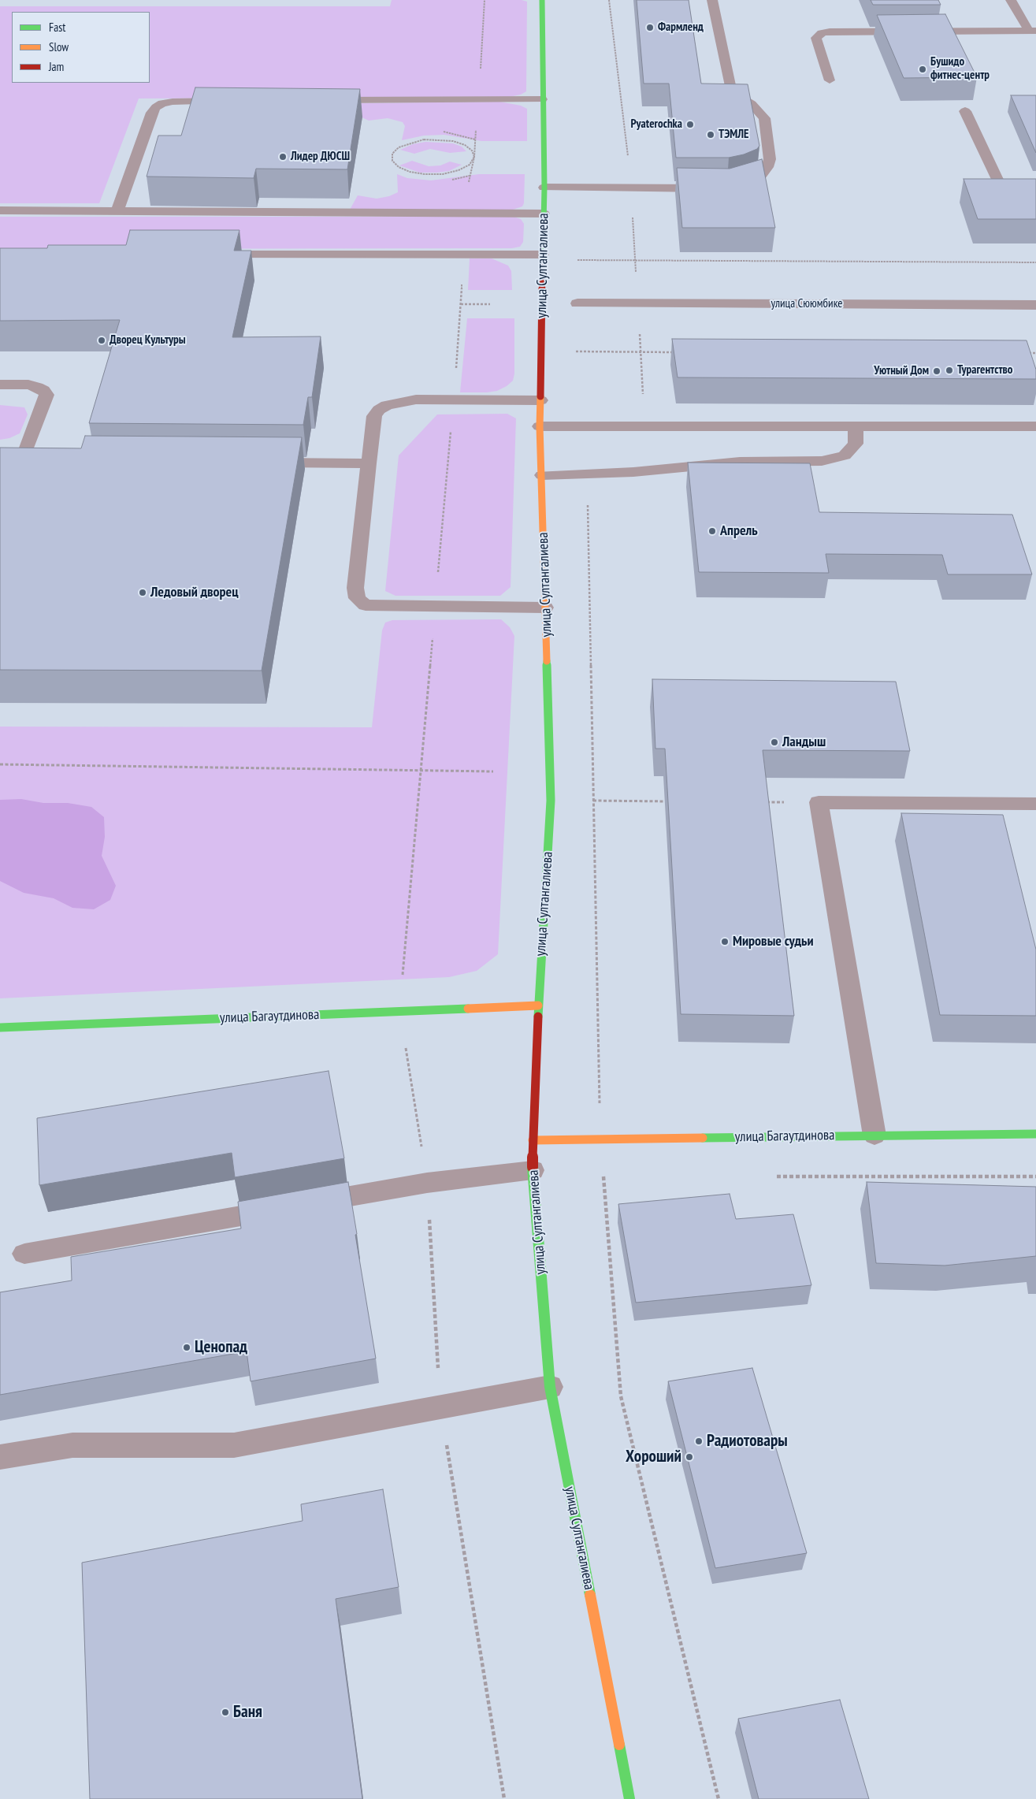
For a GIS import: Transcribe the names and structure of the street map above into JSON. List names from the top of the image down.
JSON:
{
  "streets": {
    "street": ["улица Султангалиева", "улица Сююмбике", "улица Багаутдинова"]
  },
  "crossings": [
    ["улица Султангалиева", "улица Багаутдинова"]
  ],
  "places": [
    "Фармленд",
    "Бушидо фитнес-центр",
    "Pyaterochka",
    "ТЭМЛЕ",
    "Лидер ДЮСШ",
    "Дворец Культуры",
    "Турагентство",
    "Уютный Дом",
    "Апрель",
    "Ледовый дворец",
    "Ландыш",
    "Мировые судьи",
    "Ценопад",
    "Радиотовары",
    "Хороший",
    "Баня"
  ],
  "legend": ["Fast", "Slow", "Jam"]
}
